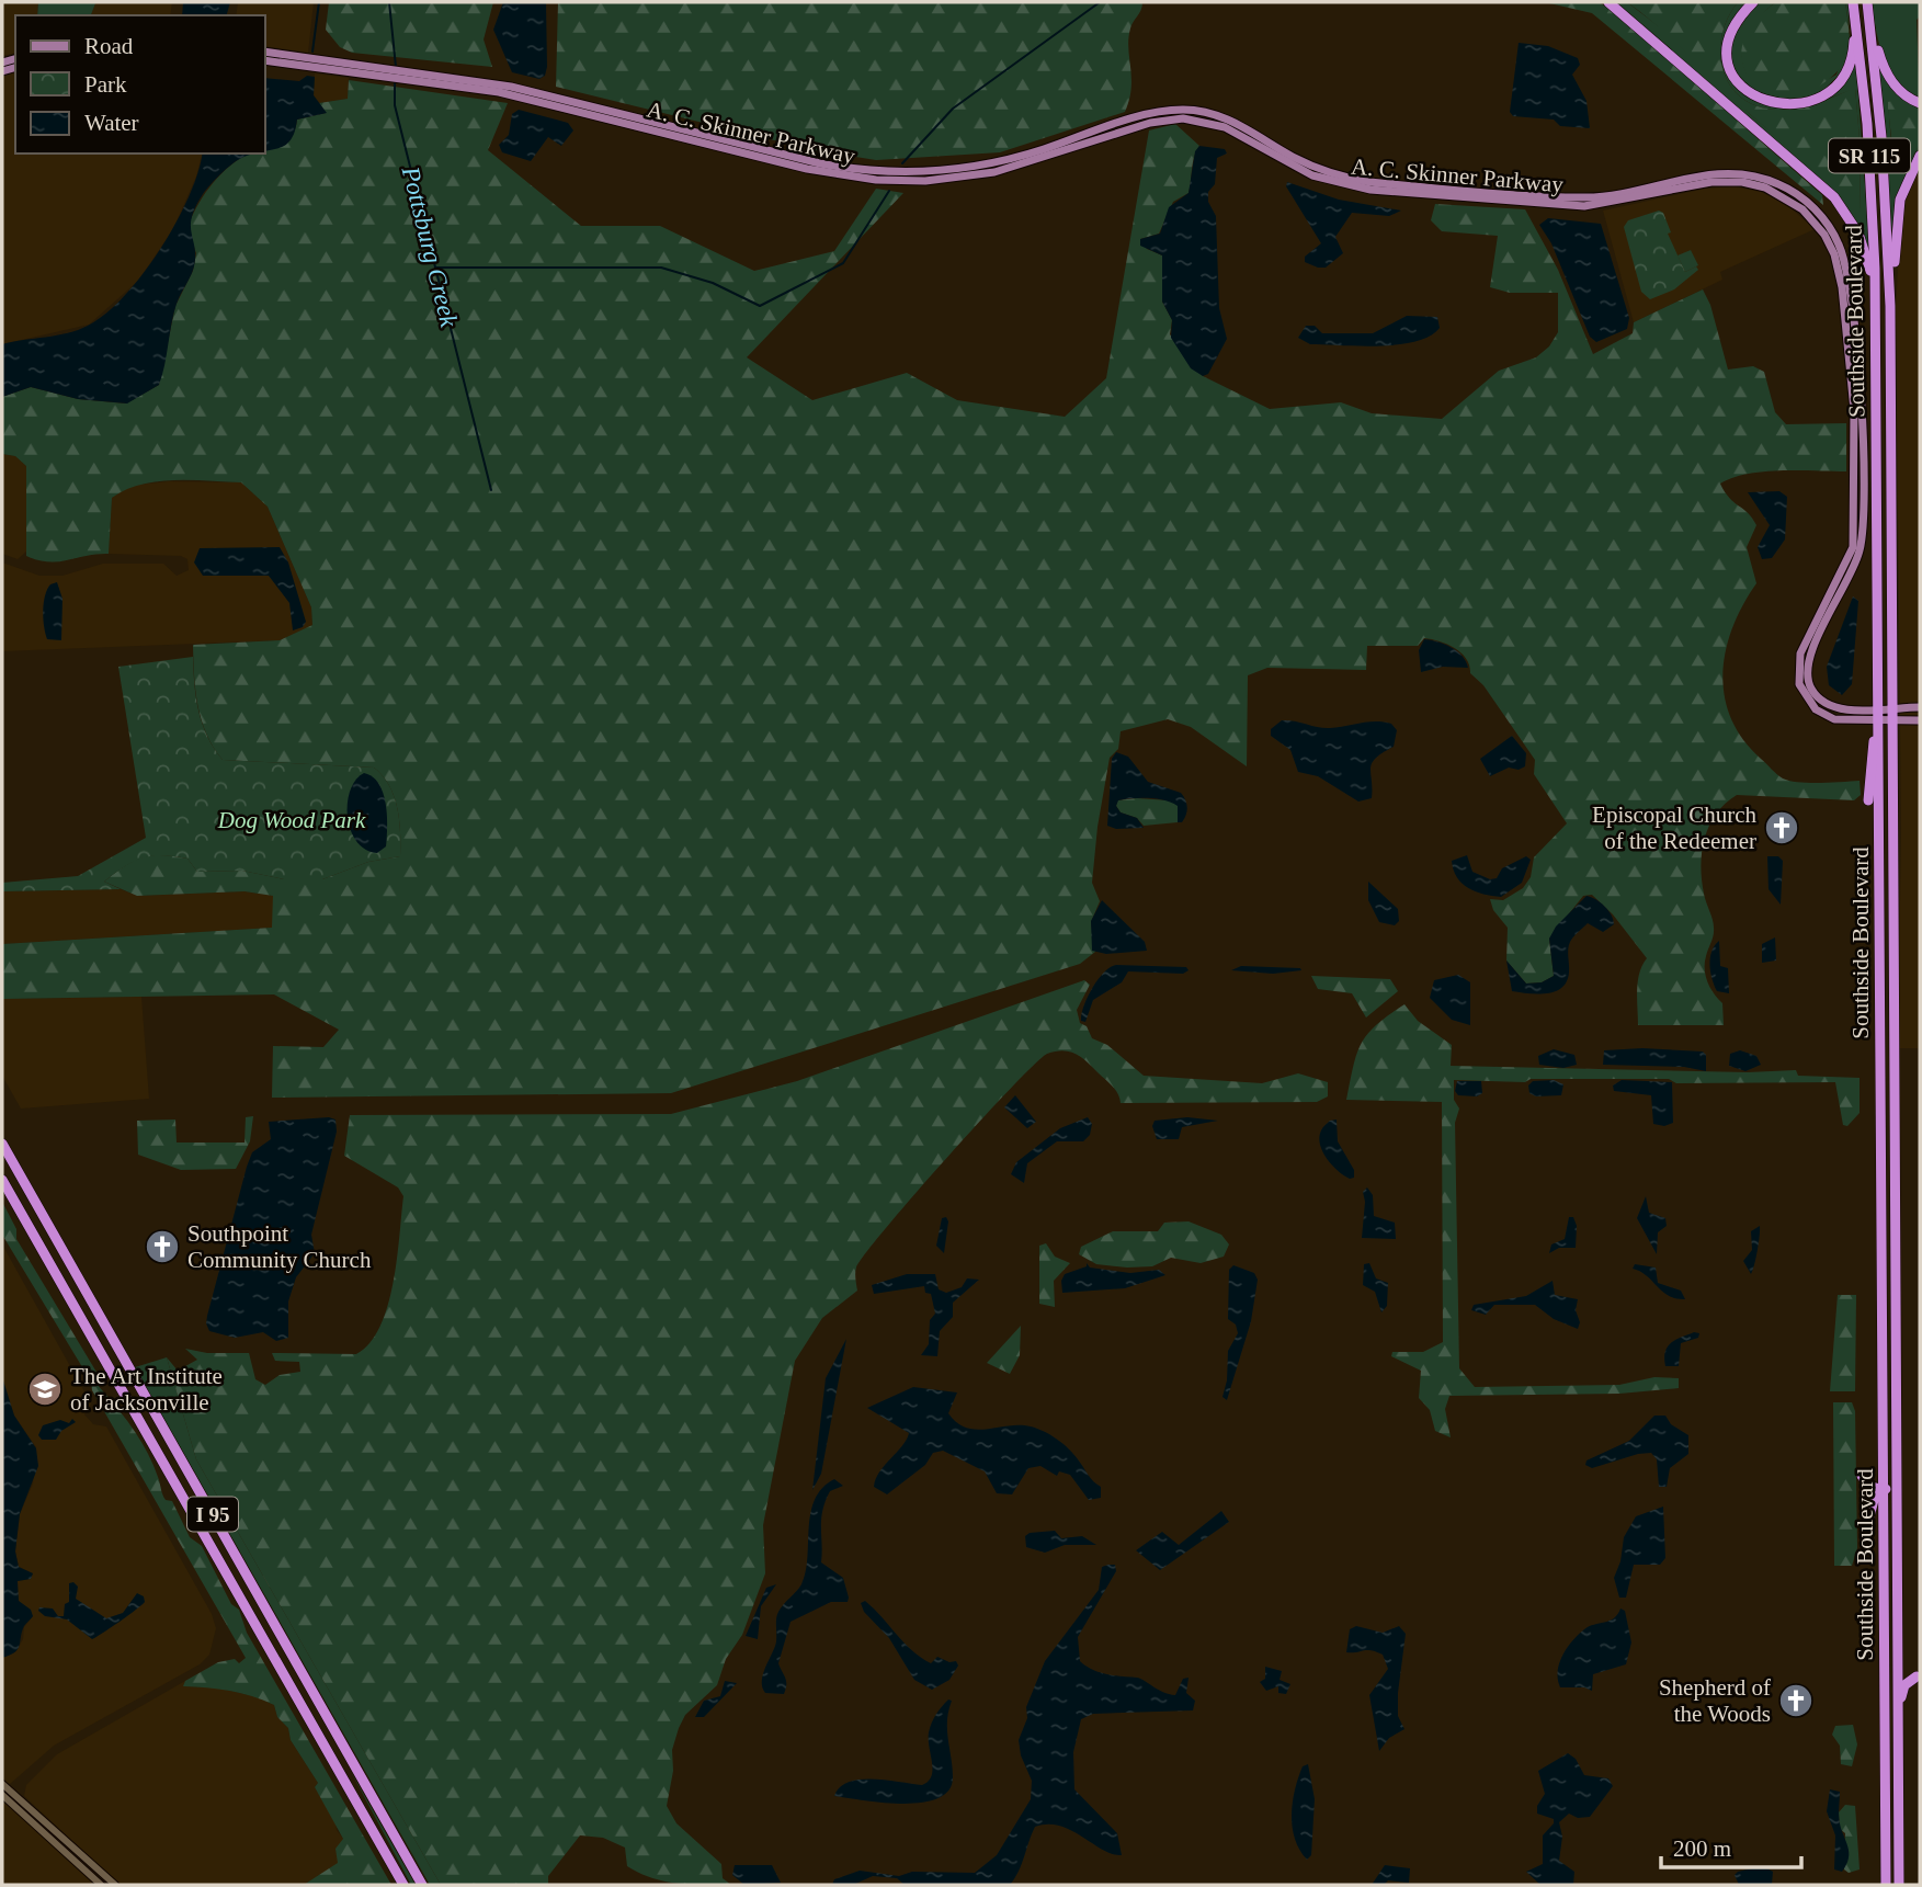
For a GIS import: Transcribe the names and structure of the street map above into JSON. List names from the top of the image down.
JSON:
{
  "streets": {
    "highway": ["SR 115", "Southside Boulevard", "I 95"],
    "main road": ["A. C. Skinner Parkway"]
  },
  "crossings": [
    ["A. C. Skinner Parkway", "Southside Boulevard"]
  ],
  "water": ["Pottsburg Creek"],
  "parks": ["Dog Wood Park"],
  "places": {
    "church": ["Episcopal Church of the Redeemer", "Southpoint Community Church", "Shepherd of the Woods"],
    "school or university": ["The Art Institute of Jacksonville"]
  },
  "legend": ["Road", "Park", "Water"],
  "scale_bar": "200 m"
}
